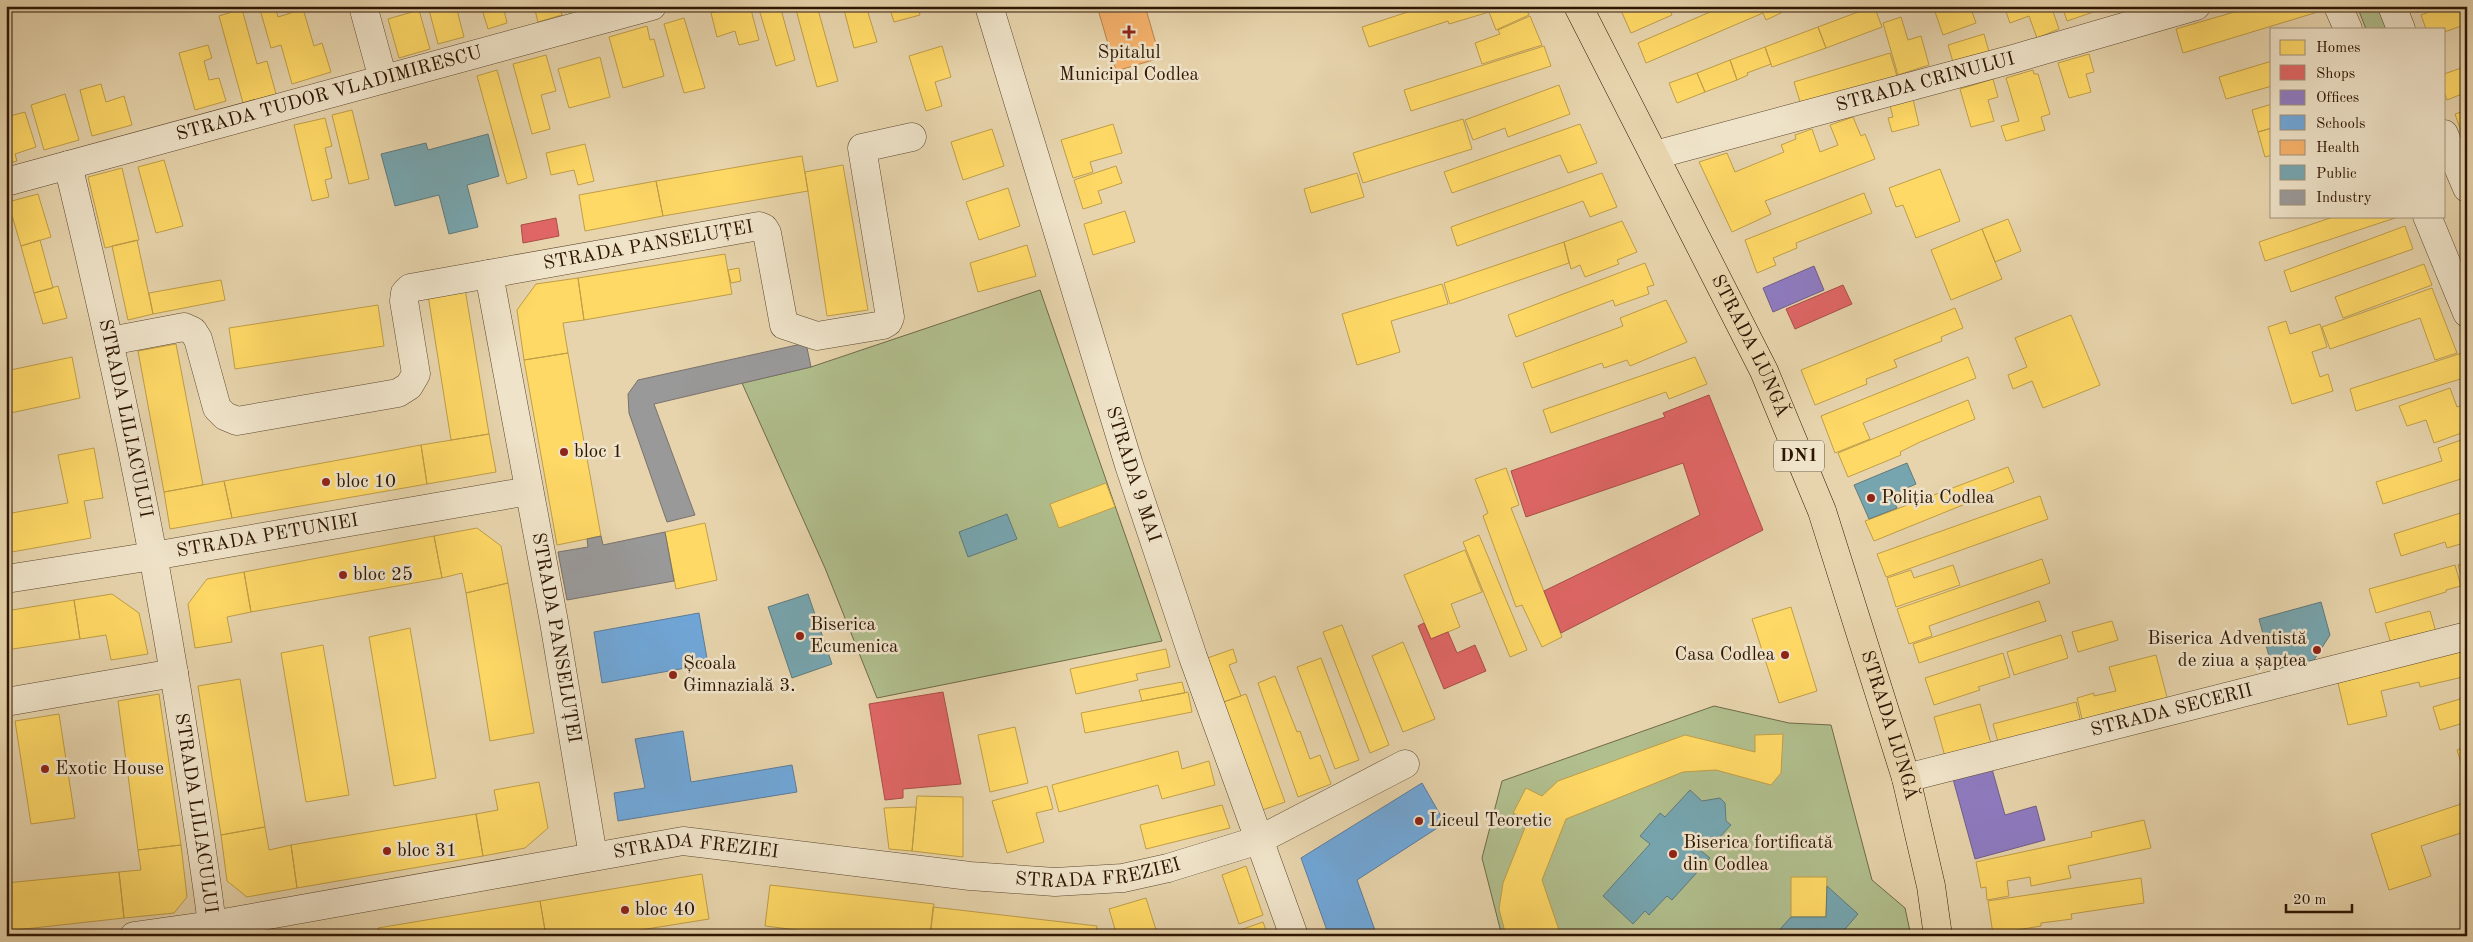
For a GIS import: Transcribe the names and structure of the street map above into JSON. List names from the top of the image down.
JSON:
{
  "streets": {
    "highway": ["STRADA LUNGĂ", "DN1"],
    "street": [
      "STRADA CRINULUI",
      "STRADA TUDOR VLADIMIRESCU",
      "STRADA PANSELUȚEI",
      "STRADA LILIACULUI",
      "STRADA 9 MAI",
      "STRADA PETUNIEI",
      "STRADA SECERII",
      "STRADA FREZIEI"
    ]
  },
  "crossings": [
    ["STRADA CRINULUI", "STRADA LUNGĂ"],
    ["STRADA TUDOR VLADIMIRESCU", "STRADA LILIACULUI"],
    ["STRADA PANSELUȚEI", "STRADA LILIACULUI"],
    ["STRADA PANSELUȚEI", "STRADA PETUNIEI"],
    ["STRADA PANSELUȚEI", "STRADA FREZIEI"],
    ["STRADA LUNGĂ", "STRADA SECERII"],
    ["STRADA LILIACULUI", "STRADA PETUNIEI"],
    ["STRADA LILIACULUI", "STRADA FREZIEI"],
    ["STRADA 9 MAI", "STRADA FREZIEI"]
  ],
  "places": {
    "health": ["Spitalul Municipal Codlea"],
    "other": [
      "bloc 1",
      "bloc 10",
      "Poliția Codlea",
      "bloc 25",
      "Biserica Ecumenica",
      "Biserica Adventistă de ziua a șaptea",
      "Casa Codlea",
      "Școala Gimnazială 3.",
      "Exotic House",
      "Liceul Teoretic",
      "bloc 31",
      "Biserica fortificată din Codlea",
      "bloc 40"
    ]
  },
  "legend": [
    "Homes",
    "Shops",
    "Offices",
    "Schools",
    "Health",
    "Public",
    "Industry"
  ],
  "scale_bar": "20 m"
}
